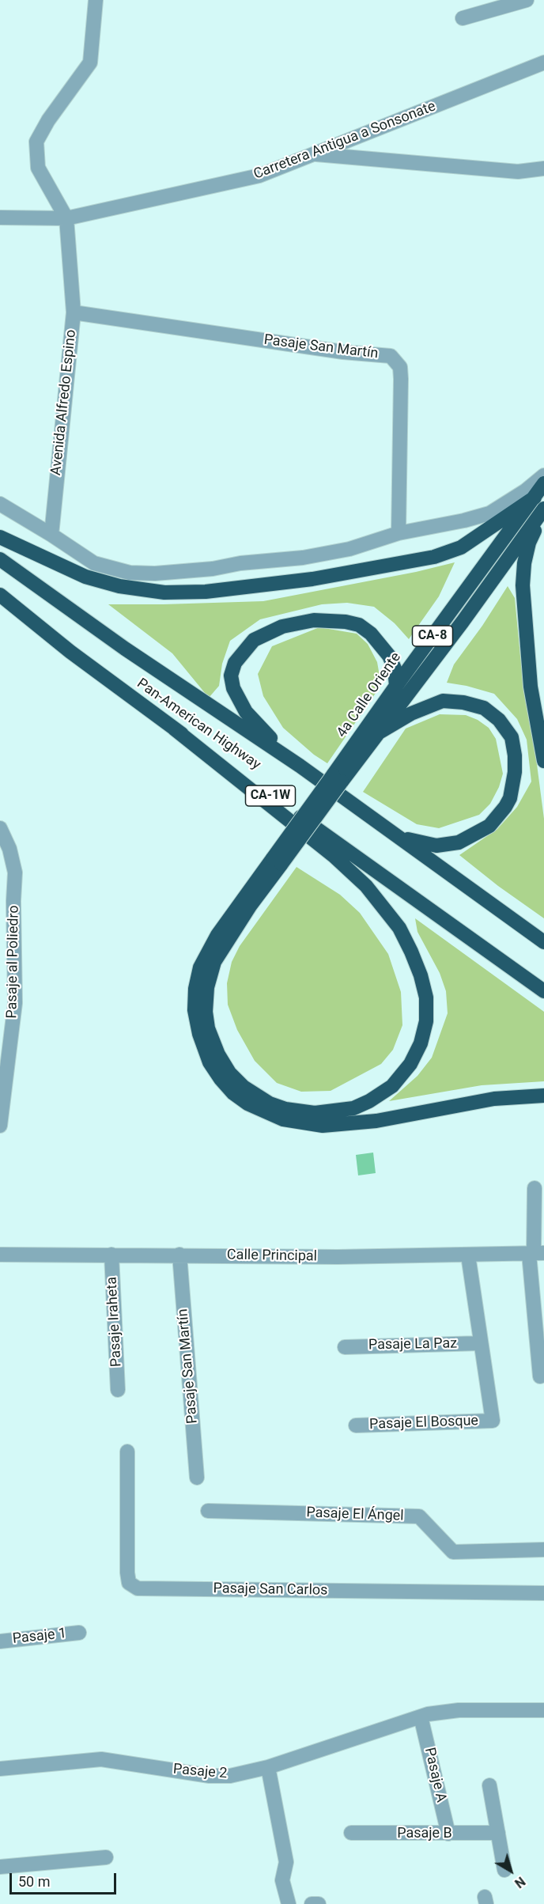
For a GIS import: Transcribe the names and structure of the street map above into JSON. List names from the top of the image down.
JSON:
{
  "streets": {
    "highway": [
      "CA-8",
      "4a Calle Oriente",
      "Pan-American Highway",
      "CA-1W"
    ],
    "street": [
      "Carretera Antigua a Sonsonate",
      "Pasaje San Martín",
      "Avenida Alfredo Espino",
      "Pasaje al Poliedro",
      "Calle Principal",
      "Pasaje Iraheta",
      "Pasaje La Paz",
      "Pasaje El Bosque",
      "Pasaje El Ángel",
      "Pasaje San Carlos",
      "Pasaje 1",
      "Pasaje 2",
      "Pasaje A",
      "Pasaje B"
    ]
  },
  "crossings": [
    ["Carretera Antigua a Sonsonate", "Avenida Alfredo Espino"],
    ["Pasaje San Martín", "Avenida Alfredo Espino"],
    ["Pasaje San Martín", "Calle Principal"],
    ["Calle Principal", "Pasaje Iraheta"],
    ["Pasaje La Paz", "Pasaje El Bosque"],
    ["Pasaje 2", "Pasaje A"],
    ["Pasaje A", "Pasaje B"]
  ],
  "scale_bar": "50 m",
  "north": "bottom right"
}
